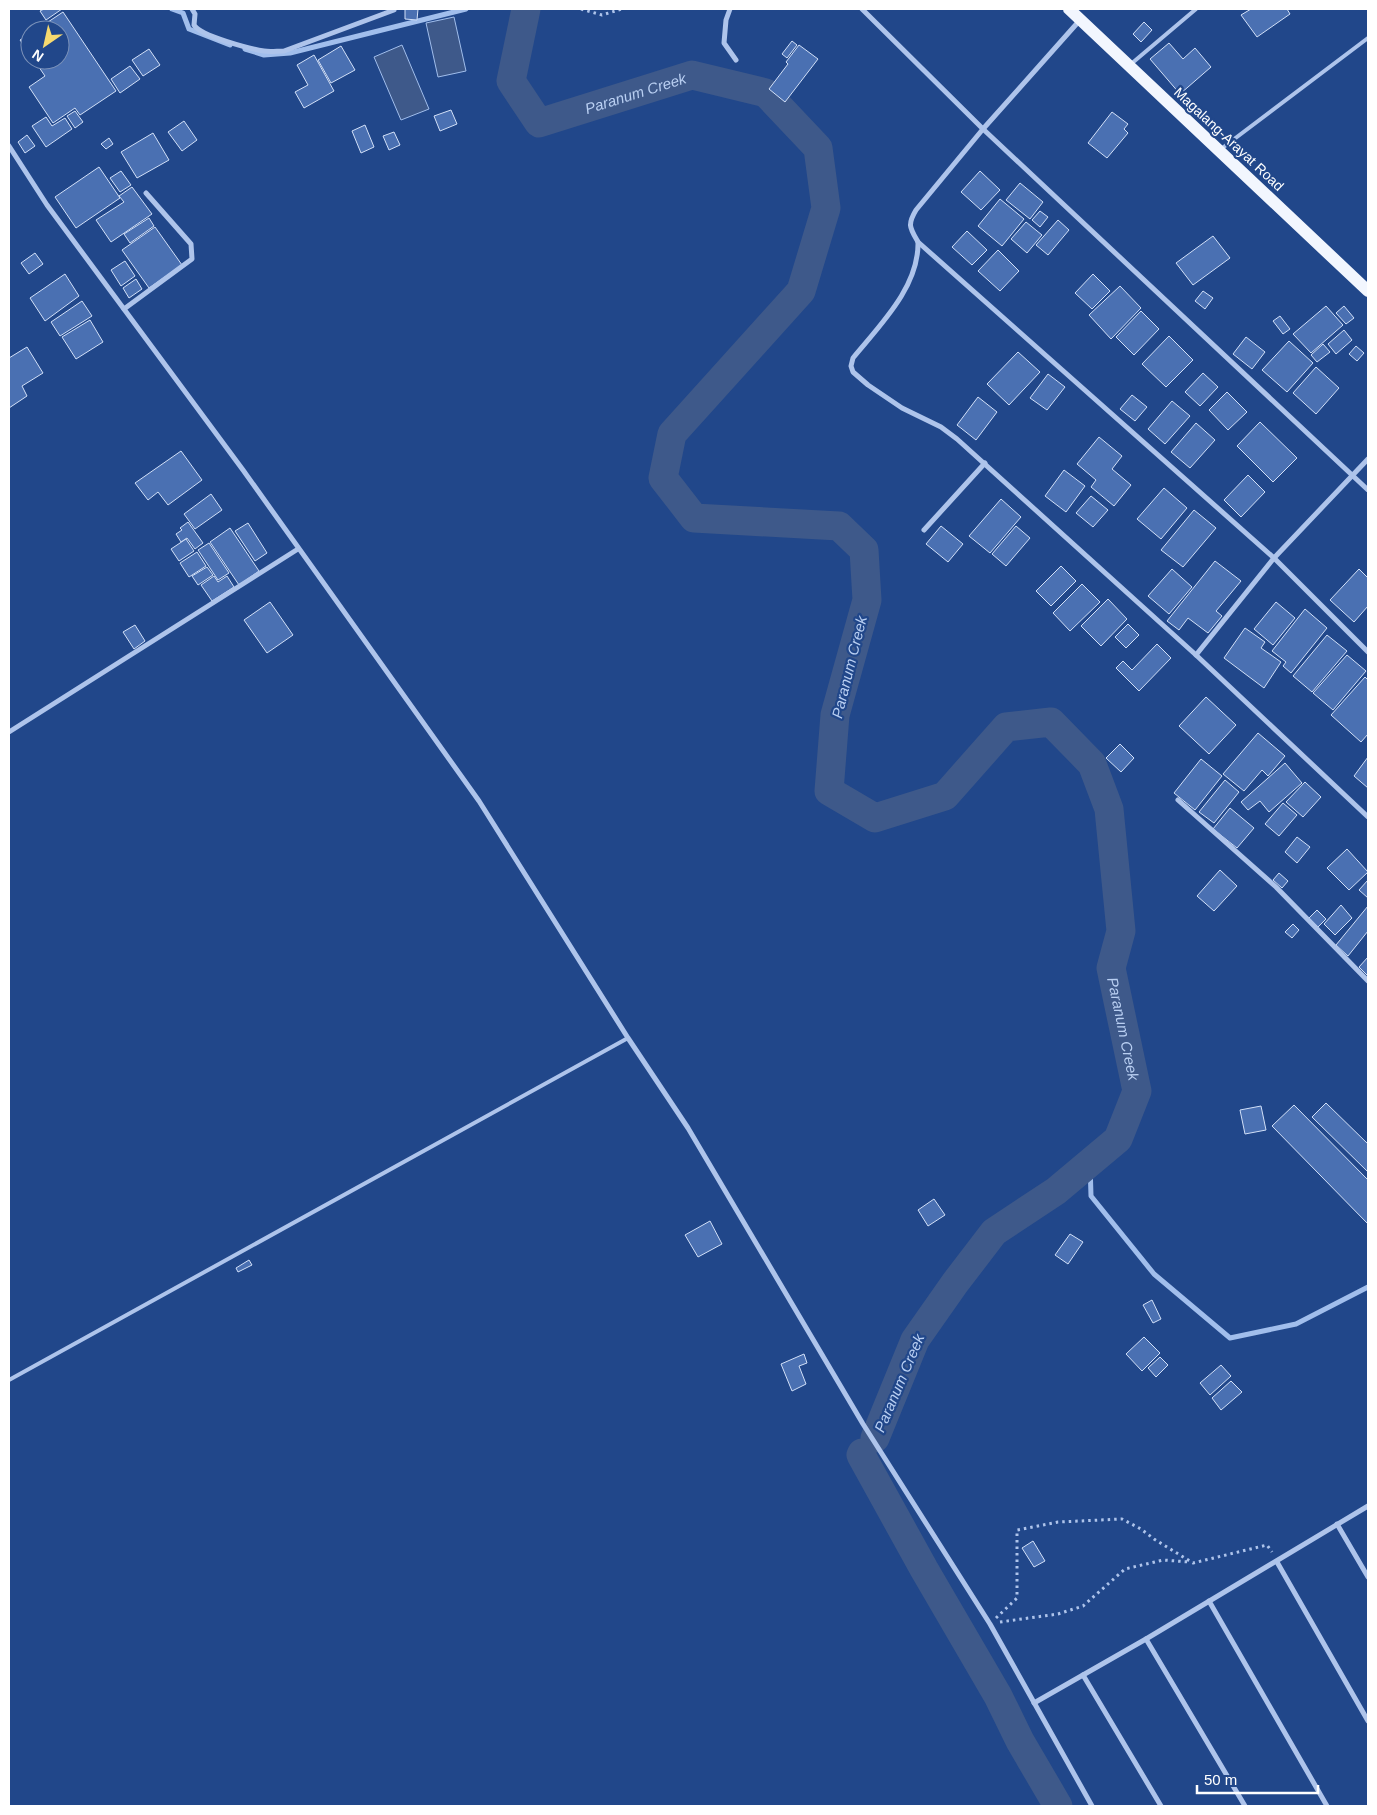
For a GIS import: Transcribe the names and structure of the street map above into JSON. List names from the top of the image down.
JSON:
{
  "streets": {
    "main road": ["Magalang-Arayat Road"]
  },
  "water": ["Paranum Creek"],
  "scale_bar": "50 m",
  "north": "bottom left"
}
